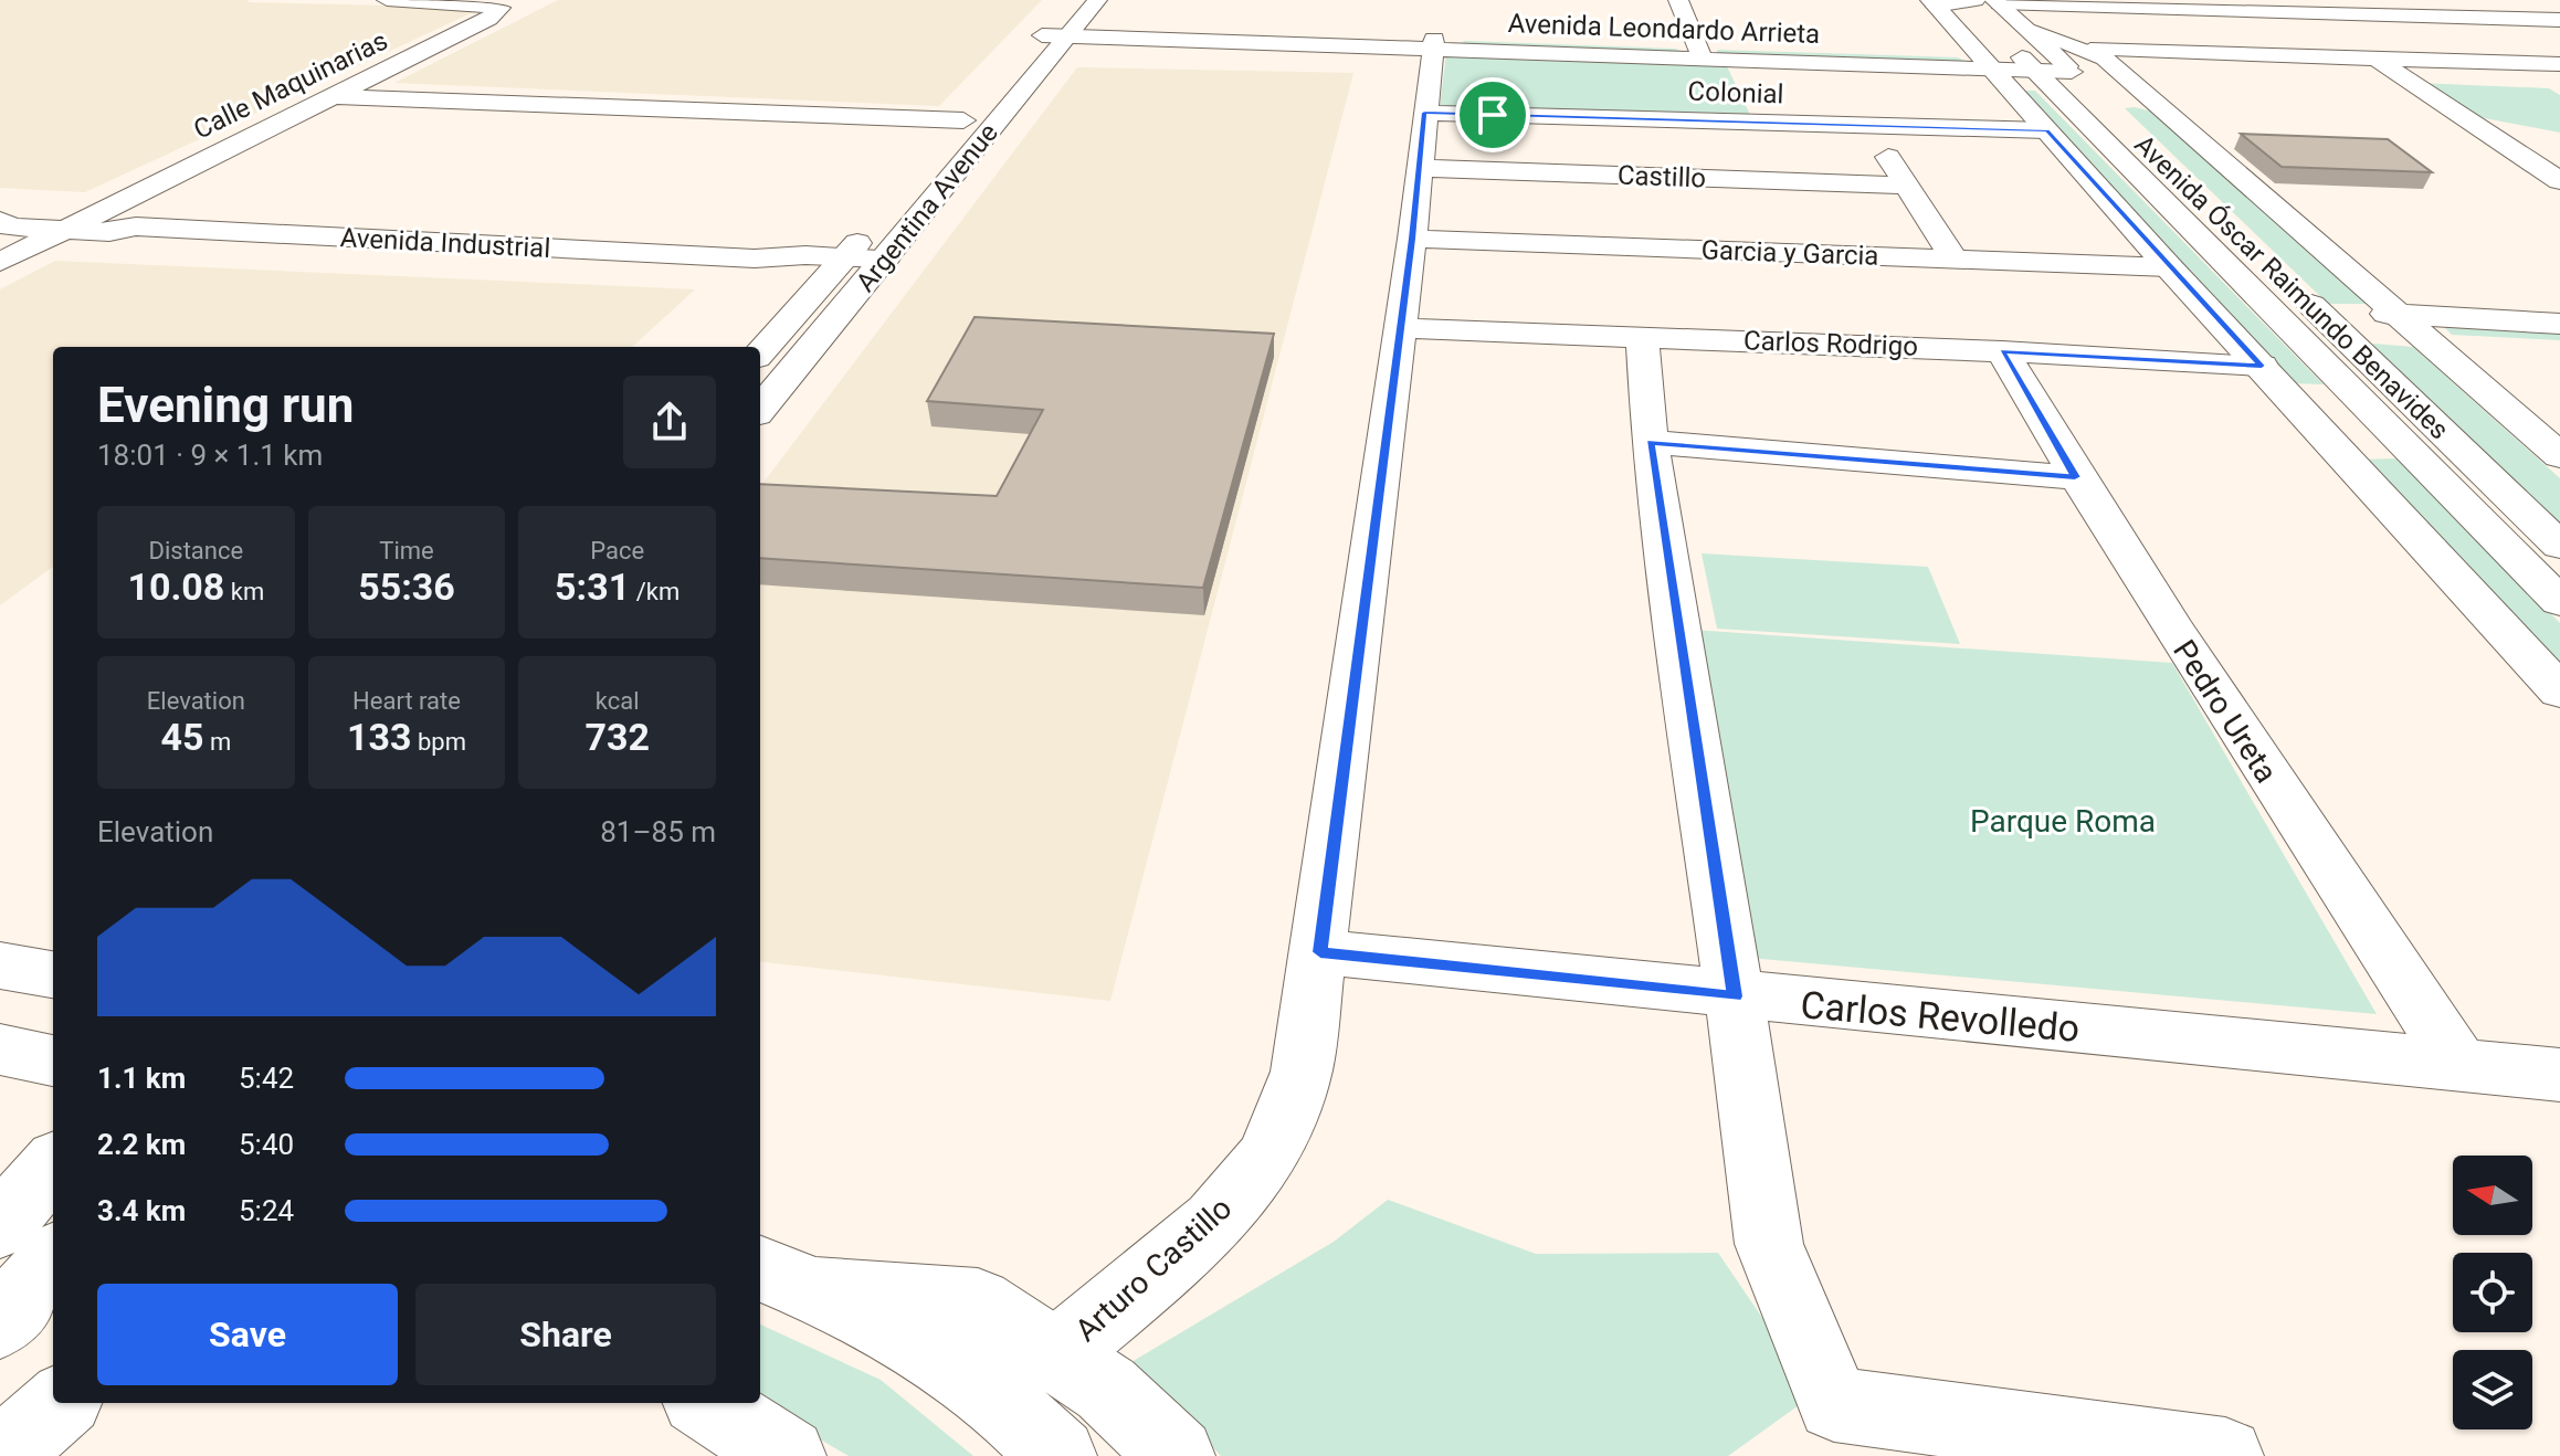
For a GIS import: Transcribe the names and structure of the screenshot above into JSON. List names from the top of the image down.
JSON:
{
  "streets": {
    "street": [
      "Avenida Leondardo Arrieta",
      "Calle Maquinarias",
      "Colonial",
      "Castillo",
      "Argentina Avenue",
      "Avenida Industrial",
      "Garcia y Garcia",
      "Avenida Óscar Raimundo Benavides",
      "Carlos Rodrigo",
      "Pedro Ureta",
      "Carlos Revolledo",
      "Arturo Castillo"
    ]
  },
  "crossings": [
    ["Avenida Leondardo Arrieta", "Argentina Avenue"],
    ["Avenida Leondardo Arrieta", "Avenida Óscar Raimundo Benavides"],
    ["Avenida Leondardo Arrieta", "Arturo Castillo"],
    ["Calle Maquinarias", "Avenida Industrial"],
    ["Colonial", "Arturo Castillo"],
    ["Castillo", "Arturo Castillo"],
    ["Argentina Avenue", "Avenida Industrial"],
    ["Garcia y Garcia", "Arturo Castillo"],
    ["Carlos Rodrigo", "Pedro Ureta"],
    ["Carlos Rodrigo", "Arturo Castillo"],
    ["Pedro Ureta", "Carlos Revolledo"],
    ["Carlos Revolledo", "Arturo Castillo"]
  ],
  "parks": ["Parque Roma"],
  "north": "left",
  "page": {
    "heading": ["Evening run", "18:01 · 9 × 1.1 km"],
    "stats": [
      ["Distance", "10.08 km"],
      ["Time", "55:36"],
      ["Pace", "5:31 /km"],
      ["Elevation", "45 m"],
      ["Heart rate", "133 bpm"],
      ["kcal", "732"]
    ],
    "chart": ["Elevation", "81–85 m"],
    "list": [
      {
        "name": "1.1 km",
        "note": "5:42"
      },
      {
        "name": "2.2 km",
        "note": "5:40"
      },
      {
        "name": "3.4 km",
        "note": "5:24"
      }
    ],
    "buttons": ["Save", "Share"]
  }
}
